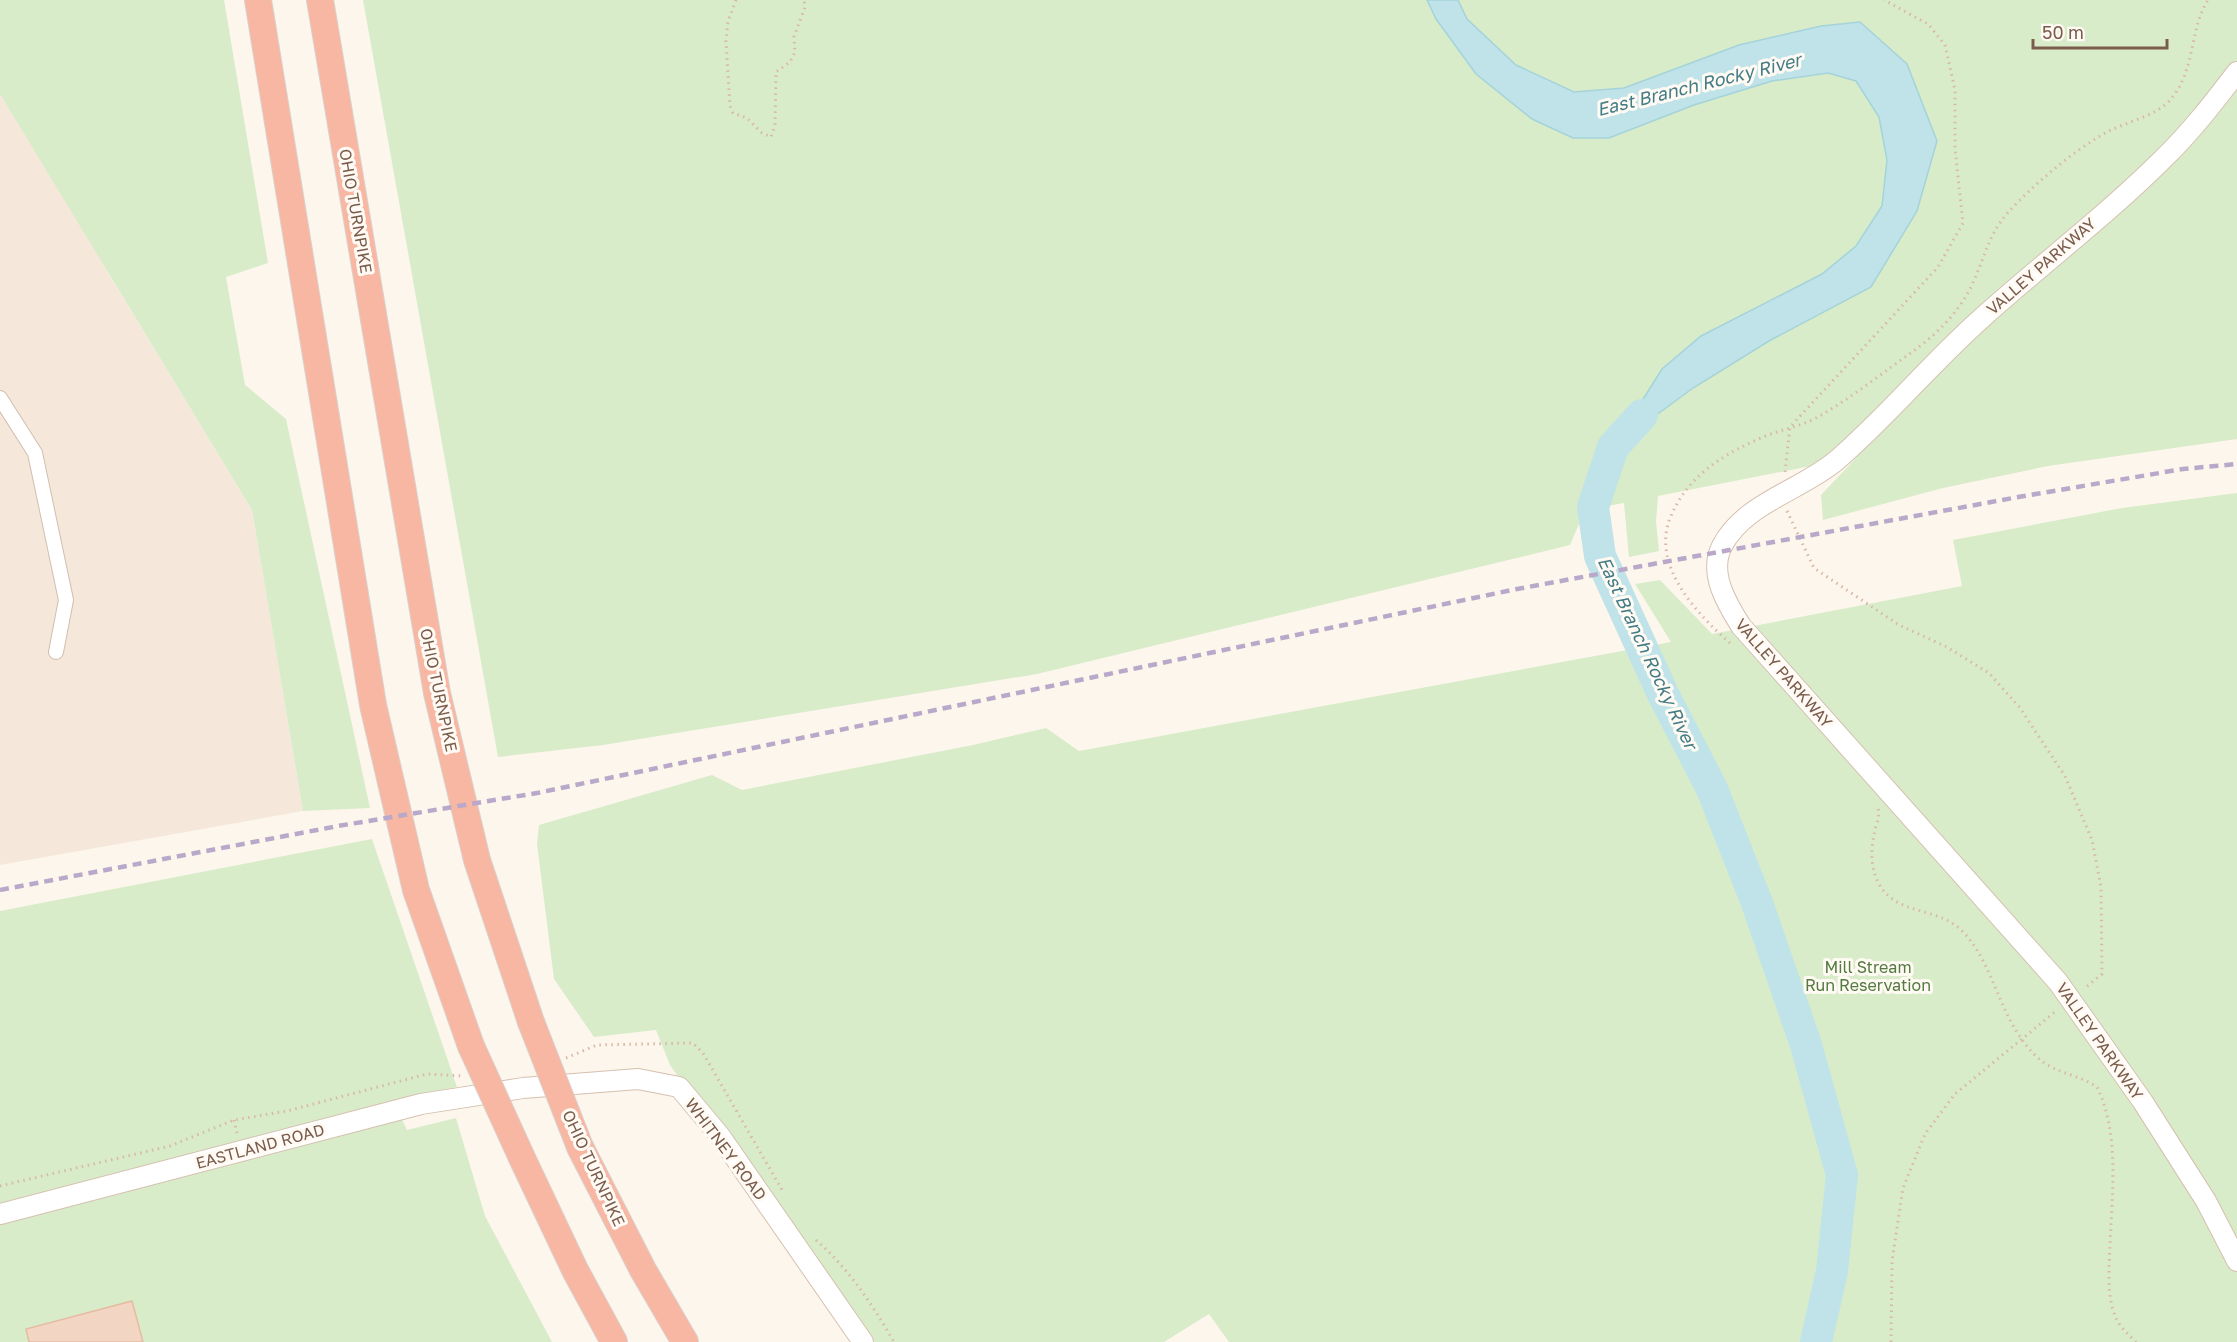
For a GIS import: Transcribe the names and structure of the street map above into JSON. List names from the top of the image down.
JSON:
{
  "streets": {
    "highway": ["OHIO TURNPIKE"],
    "street": ["VALLEY PARKWAY", "EASTLAND ROAD", "WHITNEY ROAD"]
  },
  "crossings": [
    ["EASTLAND ROAD", "WHITNEY ROAD"]
  ],
  "water": ["East Branch Rocky River"],
  "parks": ["Mill Stream Run Reservation"],
  "scale_bar": "50 m"
}
